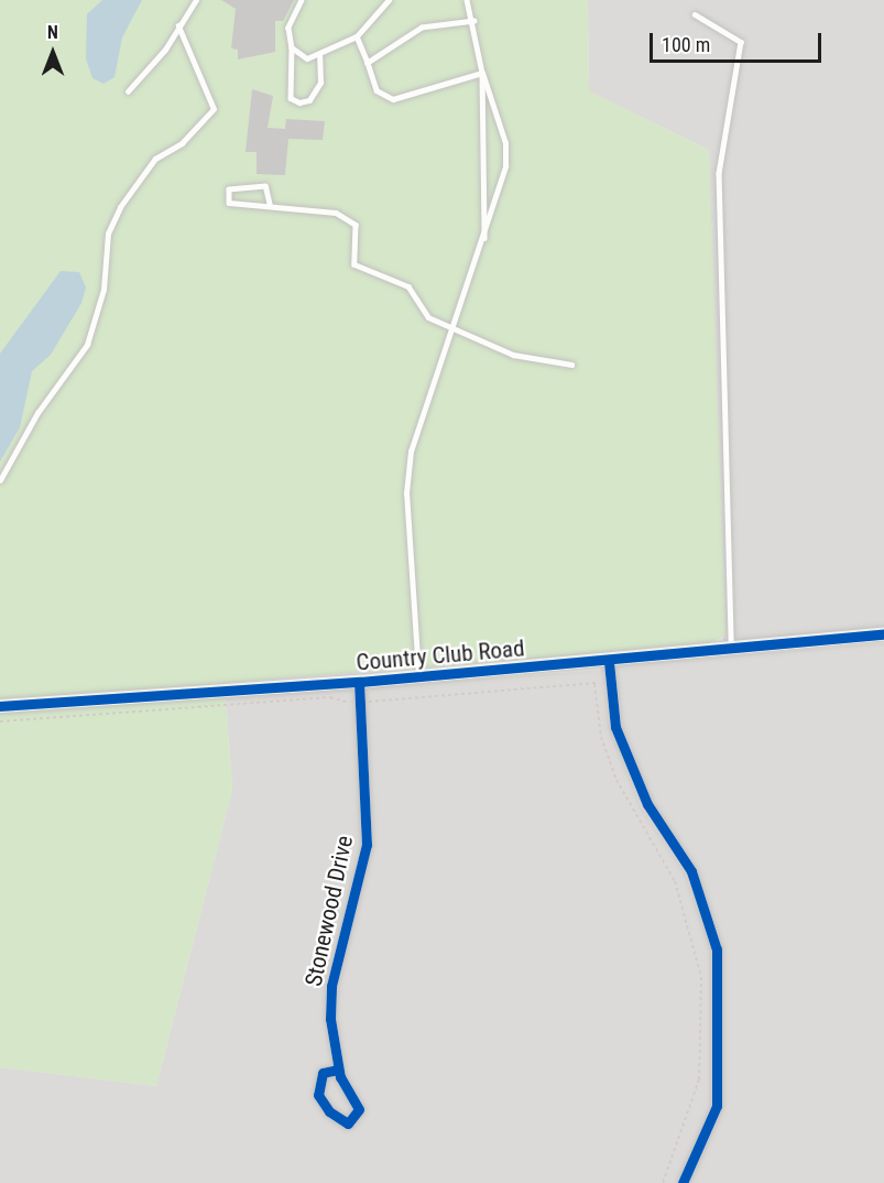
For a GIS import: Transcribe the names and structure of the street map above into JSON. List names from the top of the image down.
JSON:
{
  "streets": {
    "street": ["Country Club Road", "Stonewood Drive"]
  },
  "crossings": [
    ["Country Club Road", "Stonewood Drive"]
  ],
  "scale_bar": "100 m",
  "north": "top"
}
